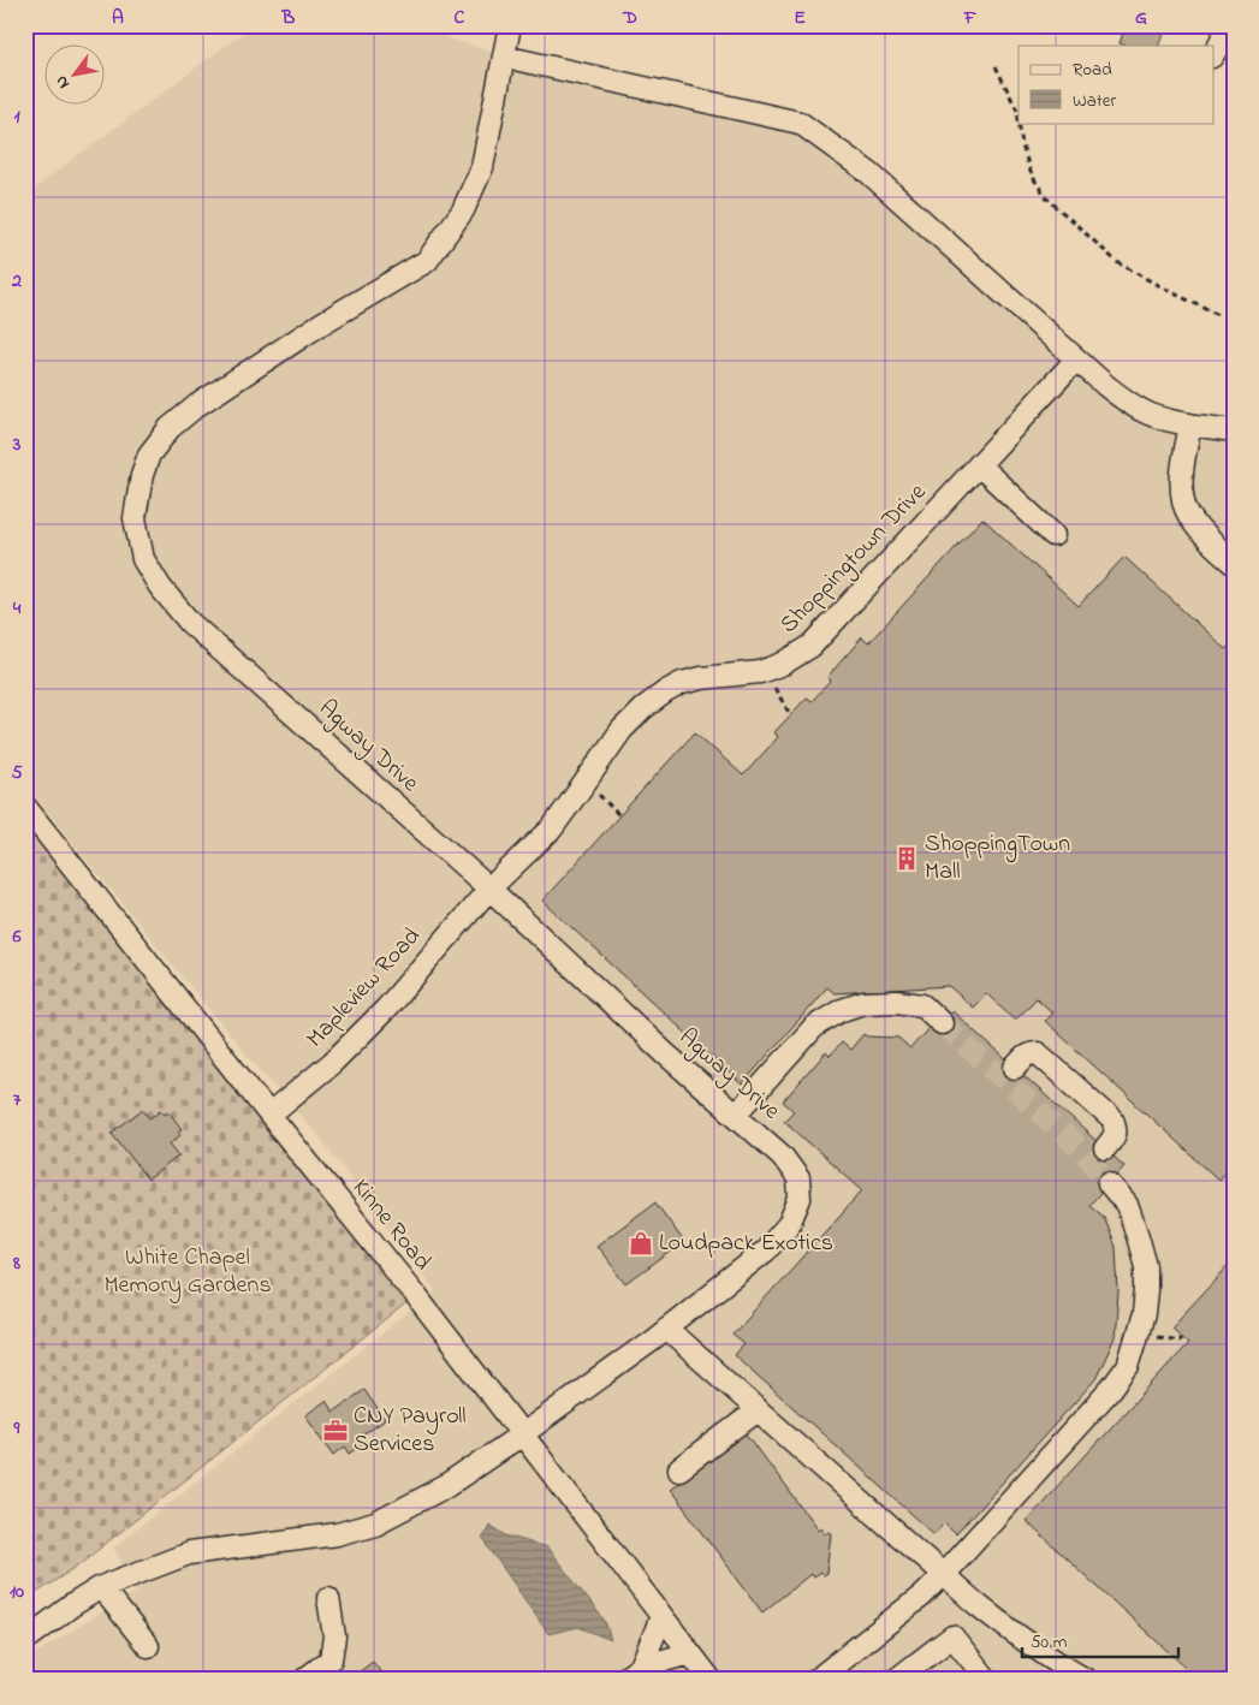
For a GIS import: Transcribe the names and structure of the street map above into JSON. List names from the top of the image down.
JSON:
{
  "streets": {
    "street": [
      "Shoppingtown Drive",
      "Agway Drive",
      "Mapleview Road",
      "Kinne Road"
    ]
  },
  "crossings": [
    ["Shoppingtown Drive", "Agway Drive"],
    ["Shoppingtown Drive", "Mapleview Road"],
    ["Agway Drive", "Mapleview Road"],
    ["Agway Drive", "Kinne Road"],
    ["Mapleview Road", "Kinne Road"]
  ],
  "parks": ["White Chapel Memory Gardens"],
  "places": {
    "building": ["ShoppingTown Mall"],
    "shop": ["Loudpack Exotics"],
    "office": ["CNY Payroll Services"]
  },
  "legend": ["Road", "Water"],
  "scale_bar": "50 m",
  "north": "bottom left",
  "grid": {
    "columns": [
      "A",
      "B",
      "C",
      "D",
      "E",
      "F",
      "G"
    ],
    "rows": [
      "1",
      "2",
      "3",
      "4",
      "5",
      "6",
      "7",
      "8",
      "9",
      "10"
    ]
  }
}
